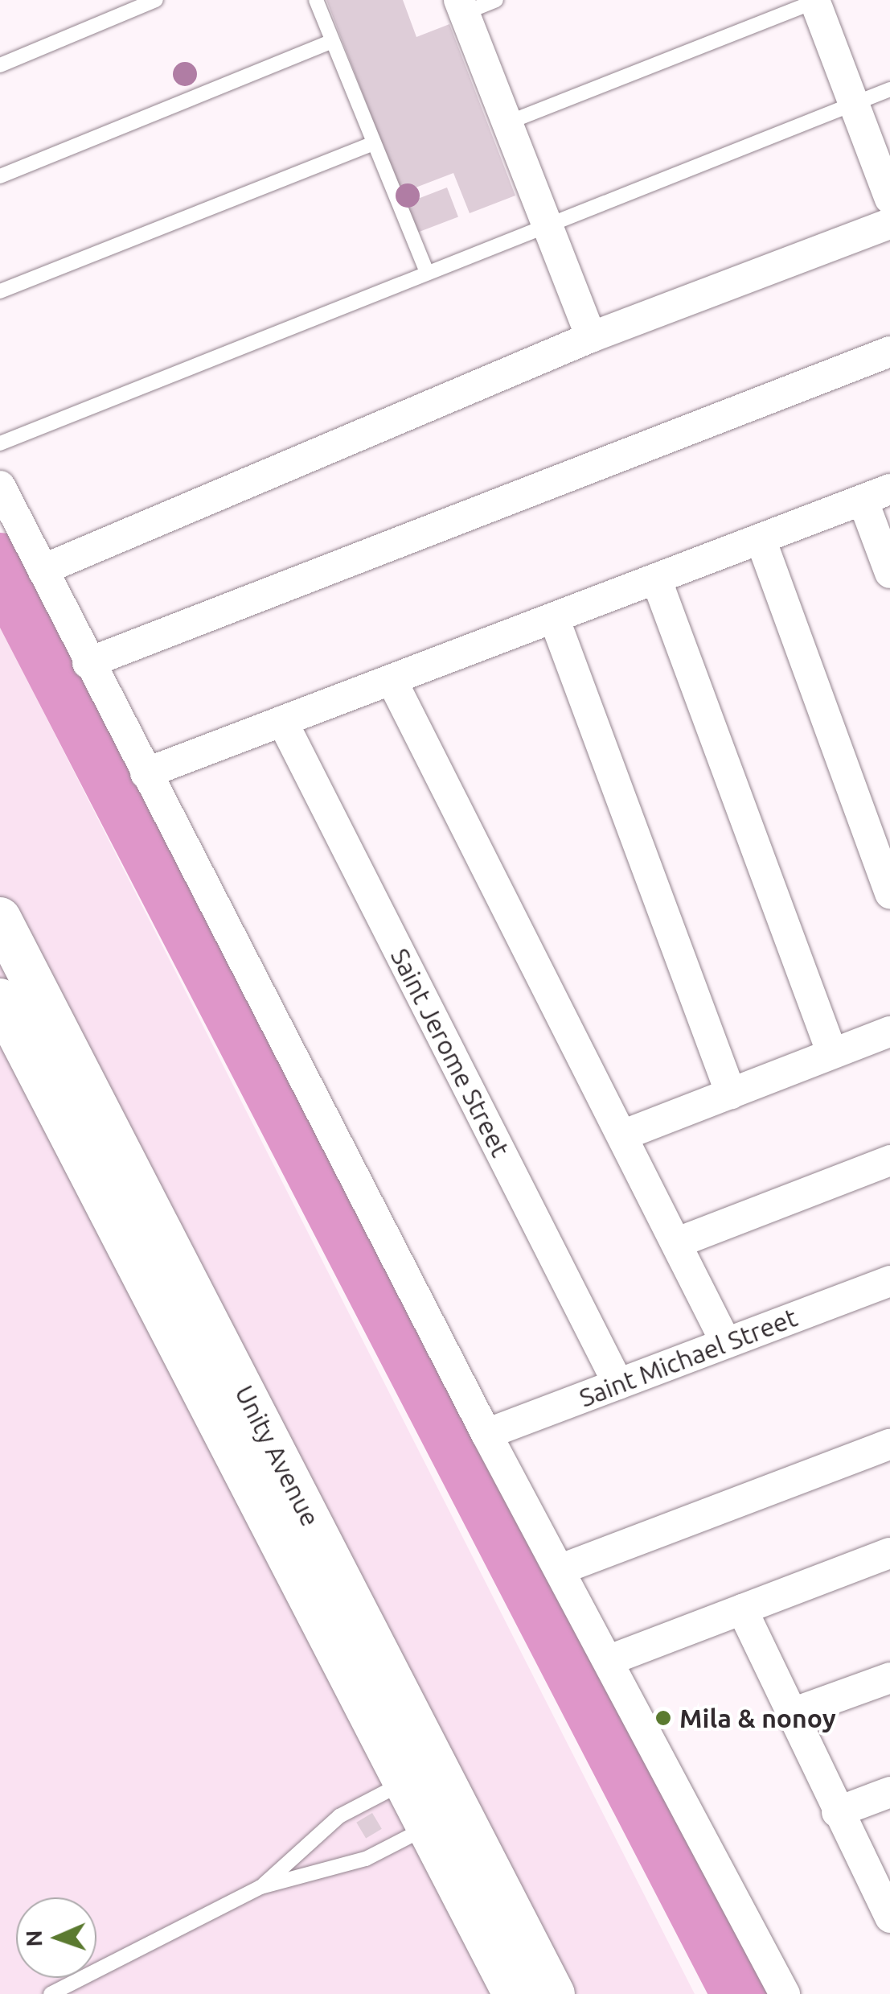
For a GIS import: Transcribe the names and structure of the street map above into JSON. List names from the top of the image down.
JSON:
{
  "streets": {
    "street": ["Saint Jerome Street", "Saint Michael Street", "Unity Avenue"]
  },
  "crossings": [
    ["Saint Jerome Street", "Saint Michael Street"]
  ],
  "places": ["Mila & nonoy"],
  "north": "left"
}
